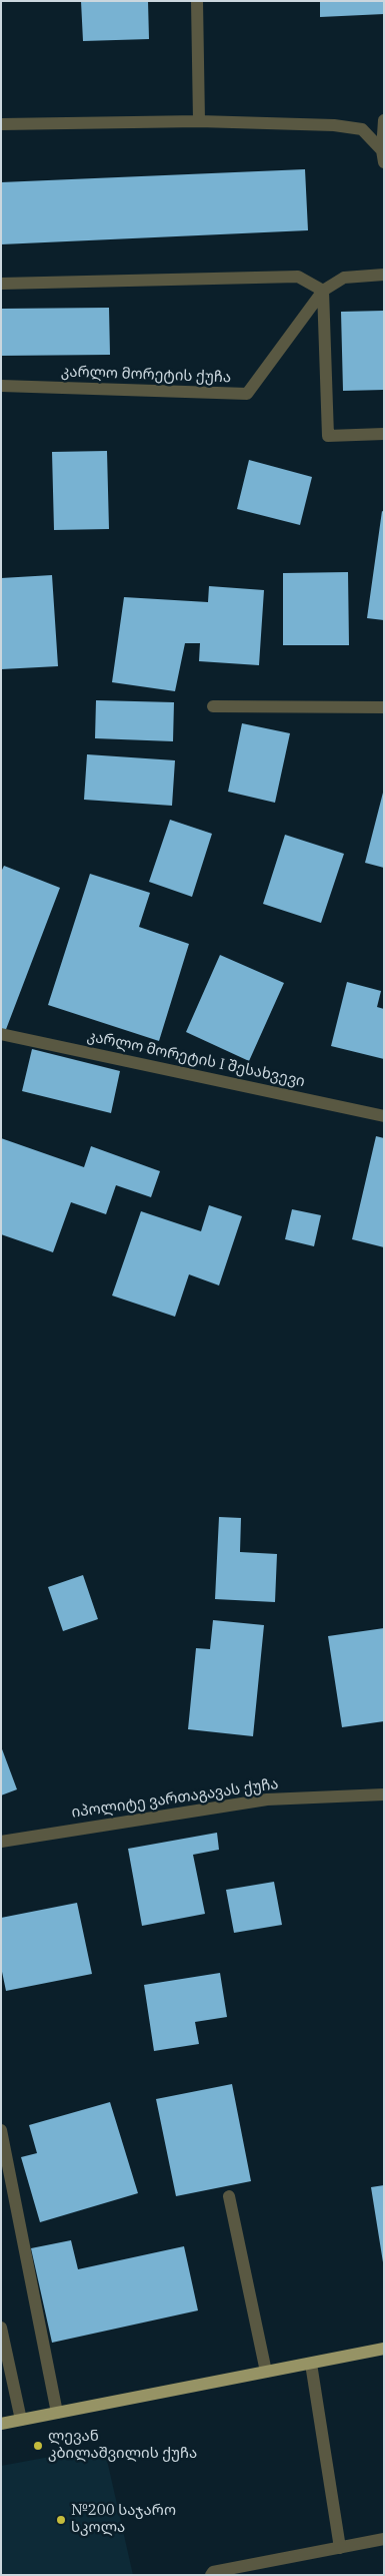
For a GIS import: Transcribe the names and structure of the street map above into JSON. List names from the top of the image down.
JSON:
{
  "streets": {
    "street": ["კარლო მორეტის ქუჩა", "კარლო მორეტის I შესახვევი", "იპოლიტე ვართაგავას ქუჩა"]
  },
  "places": ["ლევან კბილაშვილის ქუჩა", "№200 საჯარო სკოლა"]
}
